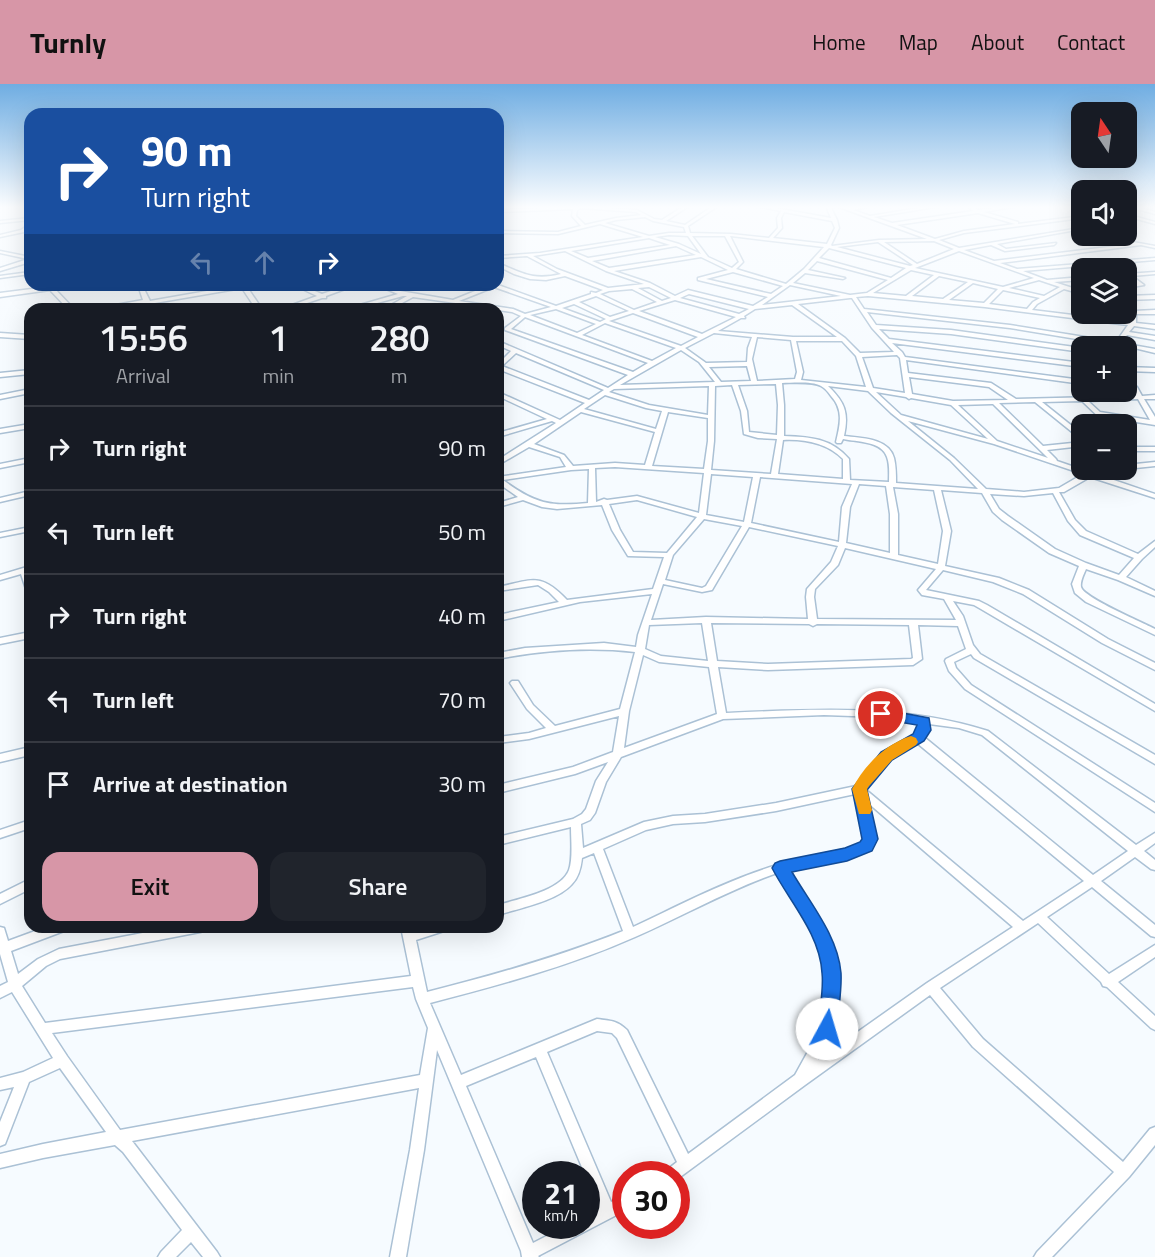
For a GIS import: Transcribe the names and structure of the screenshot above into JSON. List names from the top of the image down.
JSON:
{
  "north": "top",
  "page": {
    "header": "Turnly",
    "nav": [
      "Home",
      "Map",
      "About",
      "Contact"
    ],
    "map_buttons": ["+", "−"],
    "turn": ["90 m", "Turn right"],
    "eta": [
      "15:56",
      "Arrival",
      "1",
      "min",
      "280",
      "m"
    ],
    "list": [
      {
        "name": "Turn right",
        "value": "90 m"
      },
      {
        "name": "Turn left",
        "value": "50 m"
      },
      {
        "name": "Turn right",
        "value": "40 m"
      },
      {
        "name": "Turn left",
        "value": "70 m"
      },
      {
        "name": "Arrive at destination",
        "value": "30 m"
      }
    ],
    "buttons": ["Exit", "Share"],
    "speed": "21 km/h",
    "limit": "30"
  }
}
